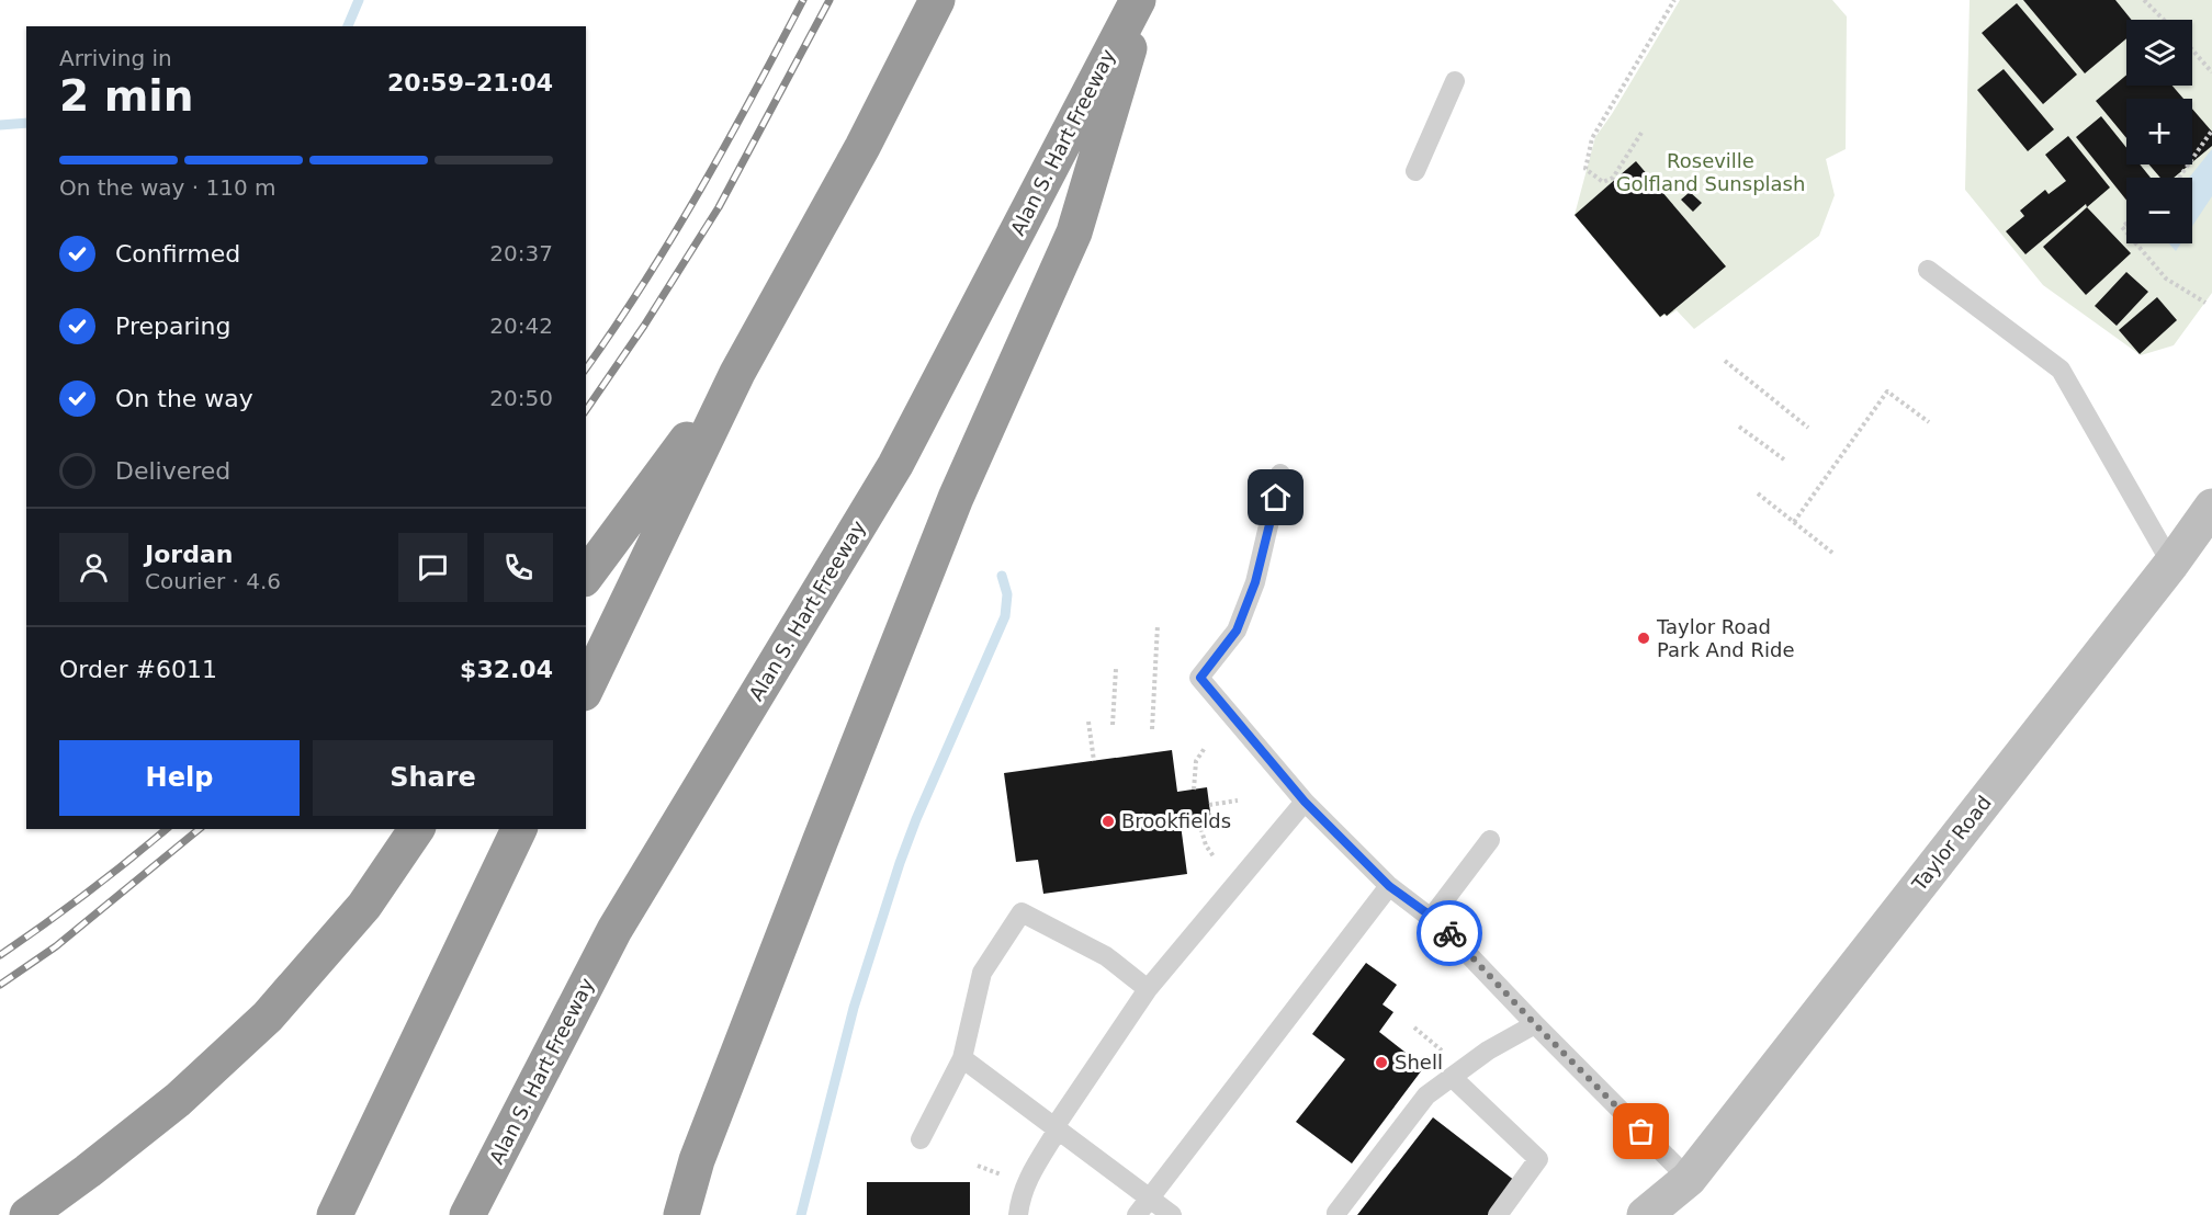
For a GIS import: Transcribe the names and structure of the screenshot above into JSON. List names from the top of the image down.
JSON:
{
  "streets": {
    "highway": ["Alan S. Hart Freeway"],
    "main road": ["Taylor Road"]
  },
  "parks": ["Roseville Golfland Sunsplash"],
  "places": ["Taylor Road Park And Ride", "Brookfields", "Shell"],
  "page": {
    "map_buttons": ["+", "−"],
    "heading": ["2 min", "Arriving in", "20:59–21:04"],
    "panel": [
      "Jordan",
      "Courier · 4.6",
      "Order #6011",
      "$32.04"
    ],
    "bar": "On the way · 110 m",
    "list": [
      ["Confirmed", "20:37"],
      ["Preparing", "20:42"],
      ["On the way", "20:50"],
      "Delivered"
    ],
    "buttons": ["Help", "Share"]
  }
}
